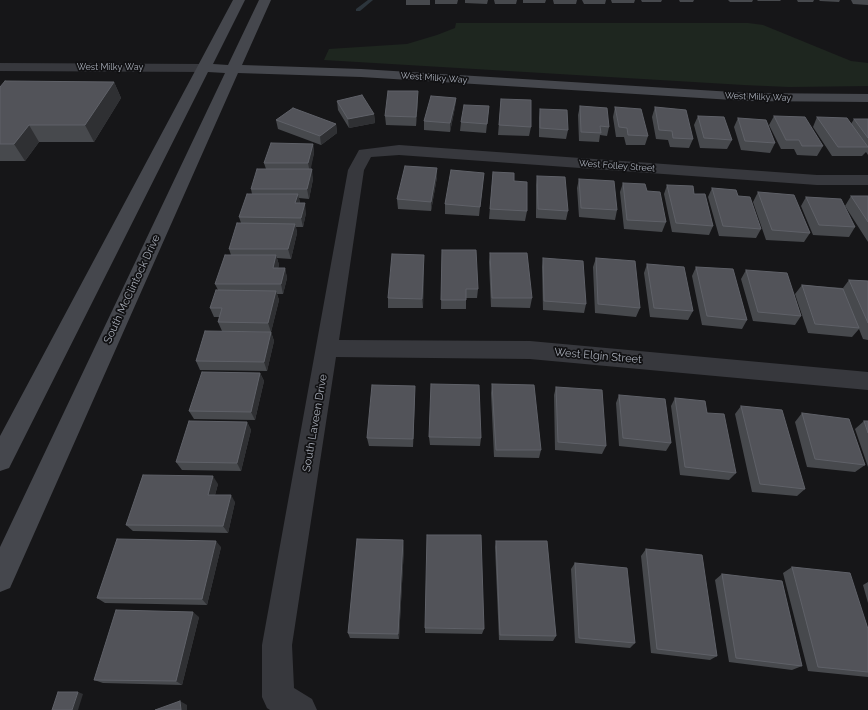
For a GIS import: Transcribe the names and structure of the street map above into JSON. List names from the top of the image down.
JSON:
{
  "streets": {
    "main road": ["West Milky Way", "South McClintock Drive"],
    "street": ["West Folley Street", "West Elgin Street", "South Laveen Drive"]
  },
  "crossings": [
    ["West Milky Way", "South McClintock Drive"],
    ["West Folley Street", "South Laveen Drive"],
    ["West Elgin Street", "South Laveen Drive"]
  ]
}
